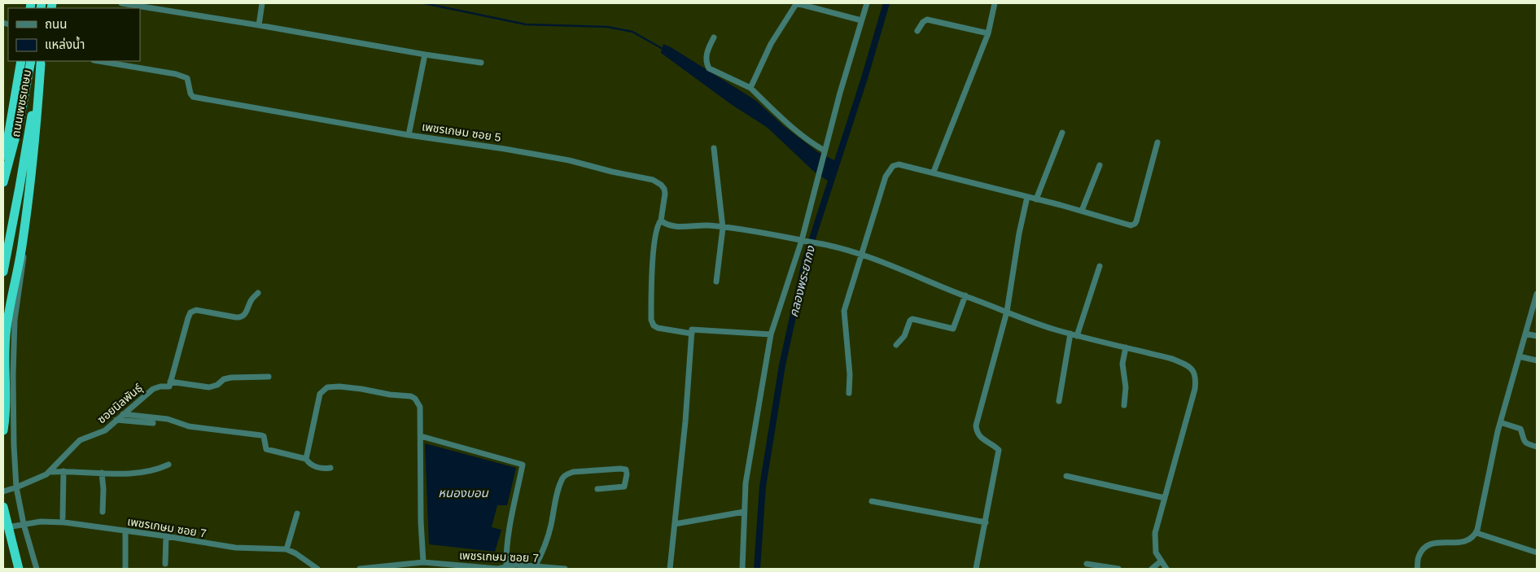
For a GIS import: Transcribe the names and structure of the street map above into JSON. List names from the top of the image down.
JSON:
{
  "streets": {
    "highway": ["ถนนเพชรเกษม"],
    "street": ["เพชรเกษม ซอย 5", "ซอยนิลพันธุ์", "เพชรเกษม ซอย 7"]
  },
  "water": ["คลองพระยากง", "หนองบอน"],
  "legend": ["ถนน", "แหล่งน้ำ"]
}
